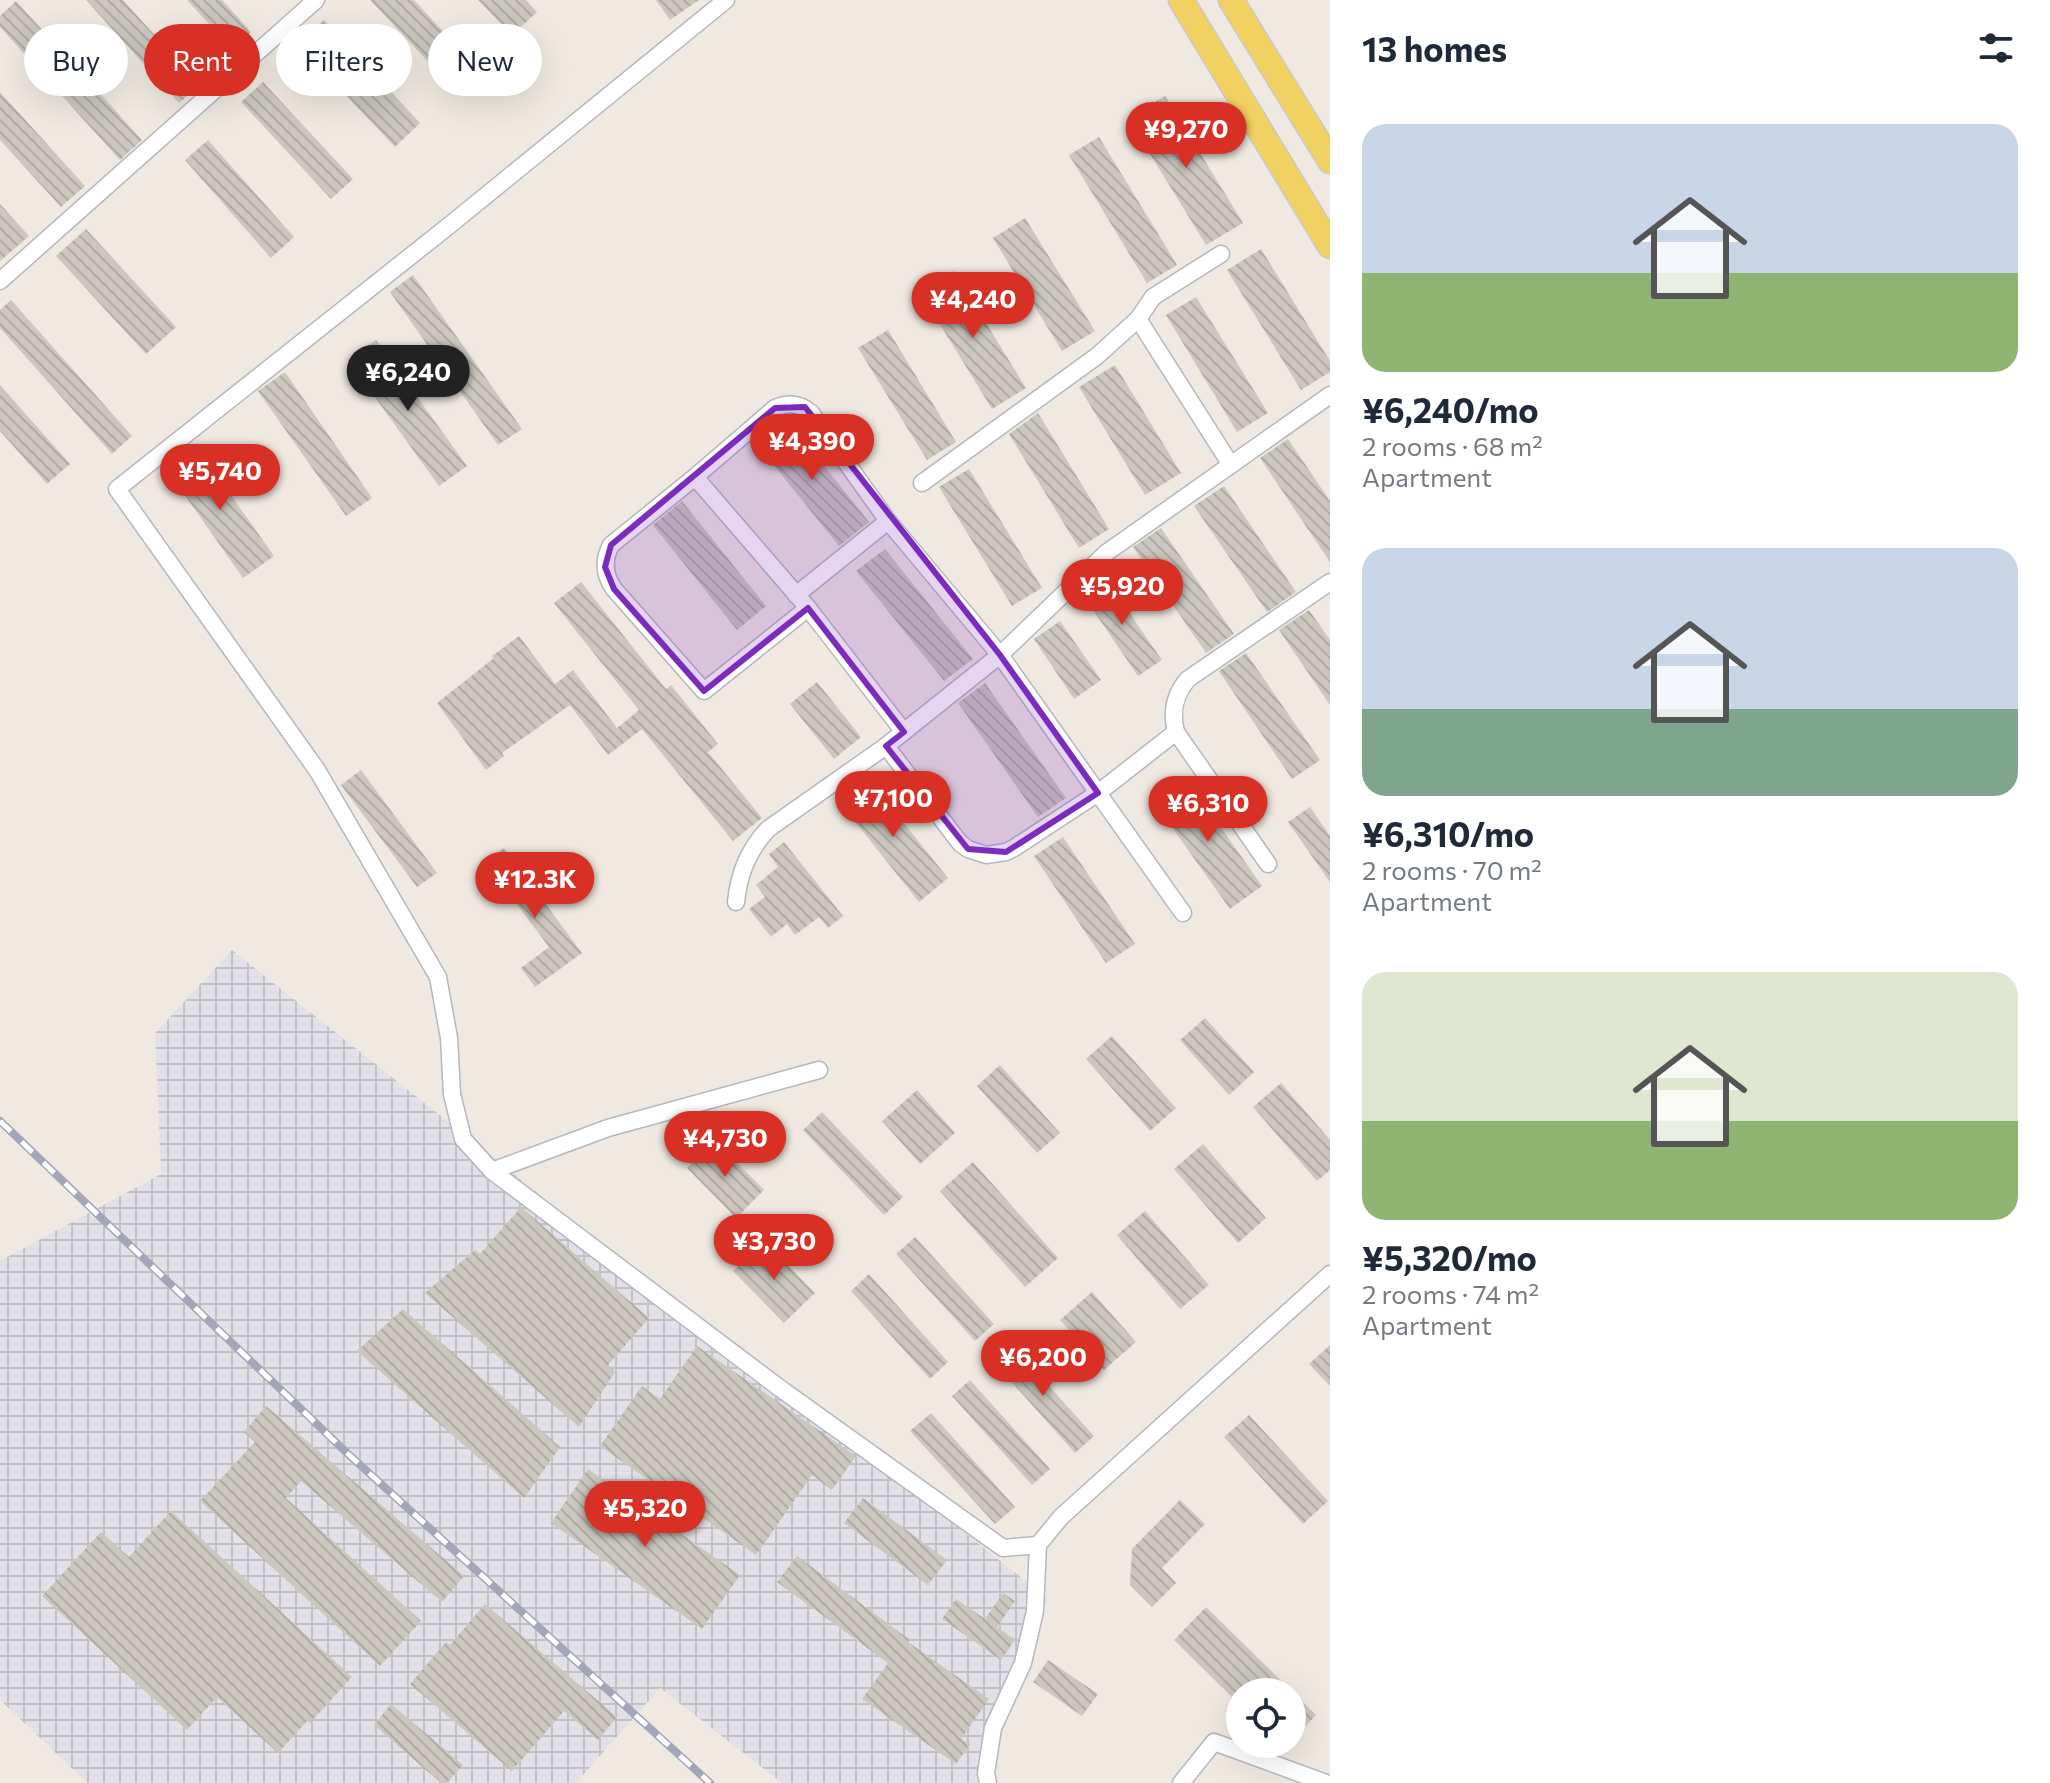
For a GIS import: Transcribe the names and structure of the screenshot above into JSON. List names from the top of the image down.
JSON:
{
  "page": {
    "heading": "13 homes",
    "chip": [
      "Buy",
      "Rent",
      "Filters",
      "New"
    ],
    "list": [
      {
        "name": "¥6,240/mo",
        "note": "2 rooms · 68 m² · Apartment"
      },
      {
        "name": "¥6,310/mo",
        "note": "2 rooms · 70 m² · Apartment"
      },
      {
        "name": "¥5,320/mo",
        "note": "2 rooms · 74 m² · Apartment"
      }
    ],
    "price": [
      "¥9,270",
      "¥4,240",
      "¥6,240",
      "¥4,390",
      "¥5,740",
      "¥5,920",
      "¥7,100",
      "¥6,310",
      "¥12.3K",
      "¥4,730",
      "¥3,730",
      "¥6,200",
      "¥5,320"
    ]
  }
}
